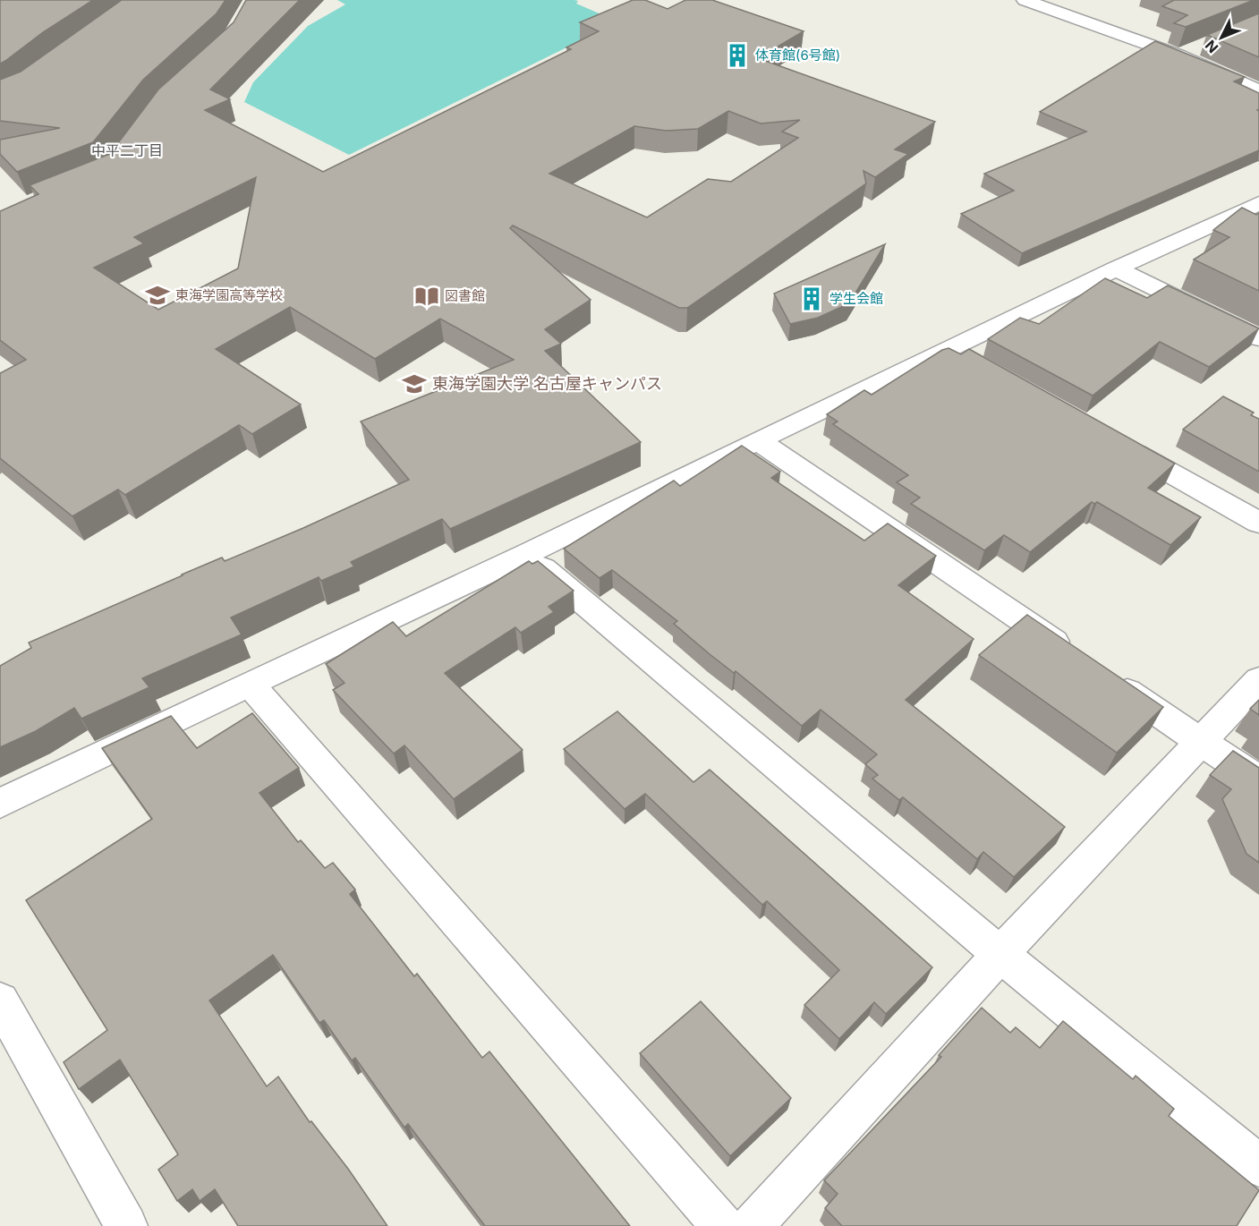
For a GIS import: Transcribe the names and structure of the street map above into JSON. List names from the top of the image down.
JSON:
{
  "districts": ["中平二丁目"],
  "places": {
    "building": ["体育館(6号館)", "学生会館"],
    "school or university": ["東海学園高等学校", "東海学園大学 名古屋キャンパス"],
    "library": ["図書館"]
  },
  "north": "bottom left"
}
